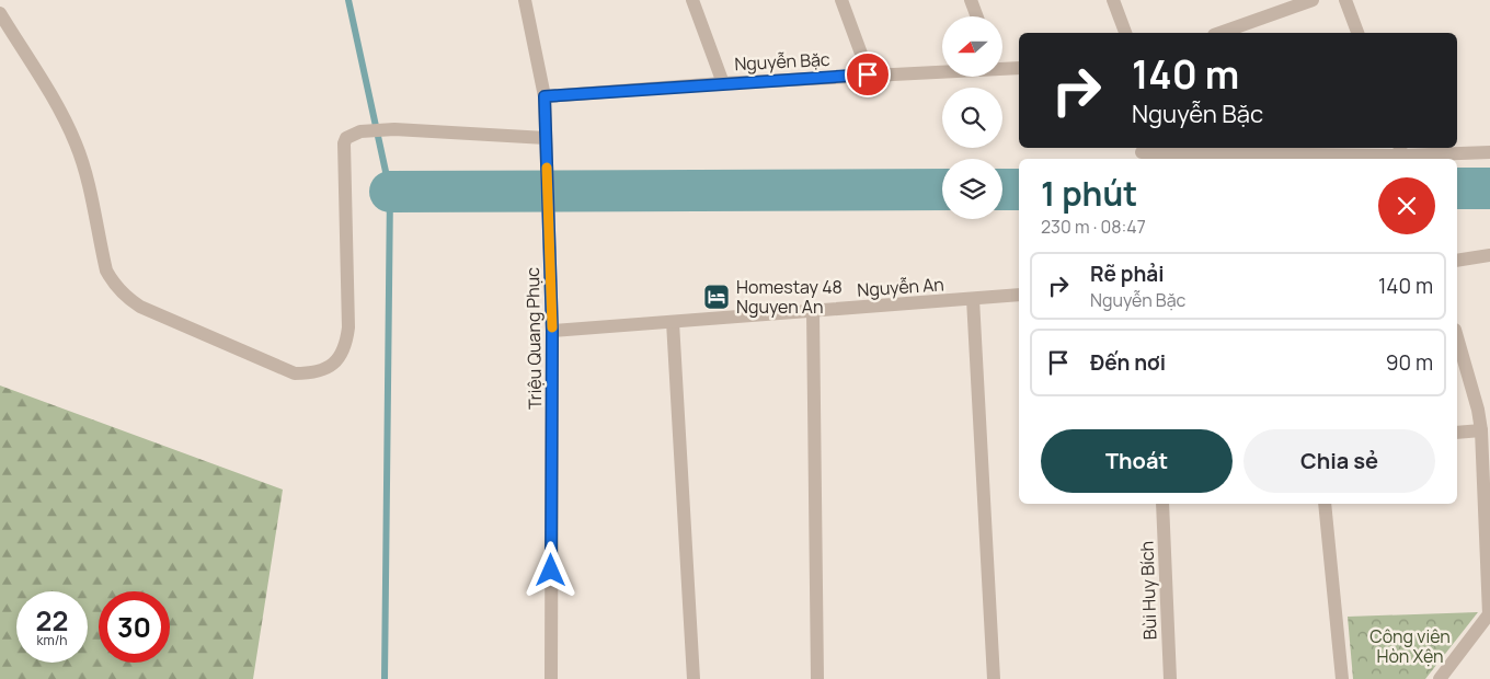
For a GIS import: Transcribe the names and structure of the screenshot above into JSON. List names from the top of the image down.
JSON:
{
  "streets": {
    "street": [
      "Nguyễn Bặc",
      "Nguyễn An",
      "Triệu Quang Phục",
      "Bùi Huy Bích"
    ]
  },
  "crossings": [
    ["Nguyễn Bặc", "Triệu Quang Phục"],
    ["Nguyễn An", "Triệu Quang Phục"]
  ],
  "parks": ["Công viên Hòn Xện"],
  "places": {
    "hotel": ["Homestay 48 Nguyen An"]
  },
  "north": "left",
  "page": {
    "turn": ["140 m", "Nguyễn Bặc"],
    "heading": ["1 phút", "230 m · 08:47"],
    "list": [
      {
        "name": "Rẽ phải",
        "note": "Nguyễn Bặc",
        "value": "140 m"
      },
      {
        "name": "Đến nơi",
        "value": "90 m"
      }
    ],
    "buttons": ["Thoát", "Chia sẻ"],
    "speed": "22 km/h",
    "limit": "30"
  }
}
